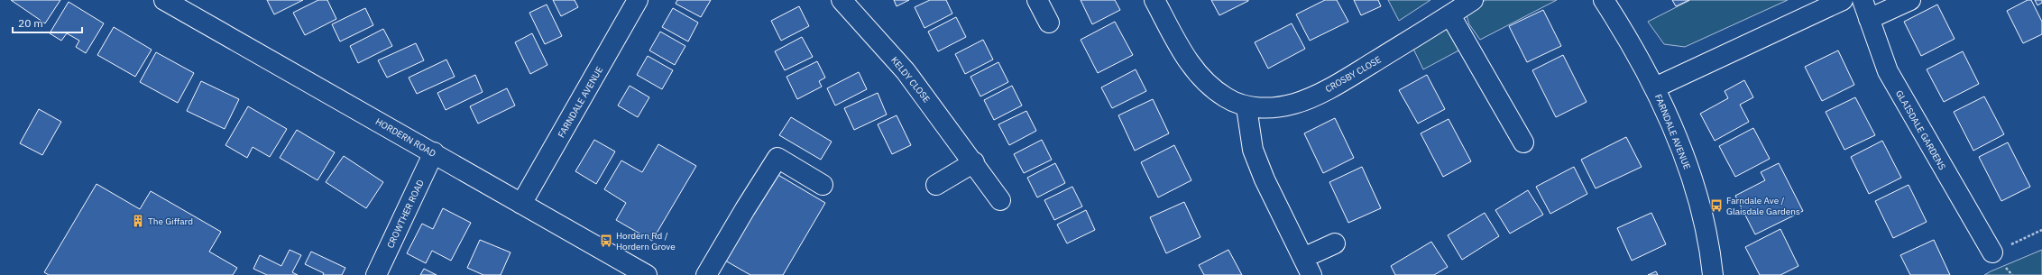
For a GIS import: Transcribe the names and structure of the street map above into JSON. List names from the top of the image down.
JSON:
{
  "streets": {
    "street": [
      "CROSBY CLOSE",
      "KELDY CLOSE",
      "FARNDALE AVENUE",
      "GLAISDALE GARDENS",
      "HORDERN ROAD",
      "CROWTHER ROAD"
    ]
  },
  "crossings": [
    ["FARNDALE AVENUE", "HORDERN ROAD"],
    ["HORDERN ROAD", "CROWTHER ROAD"]
  ],
  "places": {
    "bus stop": ["Farndale Ave / Glaisdale Gardens", "Hordern Rd / Hordern Grove"],
    "building": ["The Giffard"]
  },
  "scale_bar": "20 m"
}
